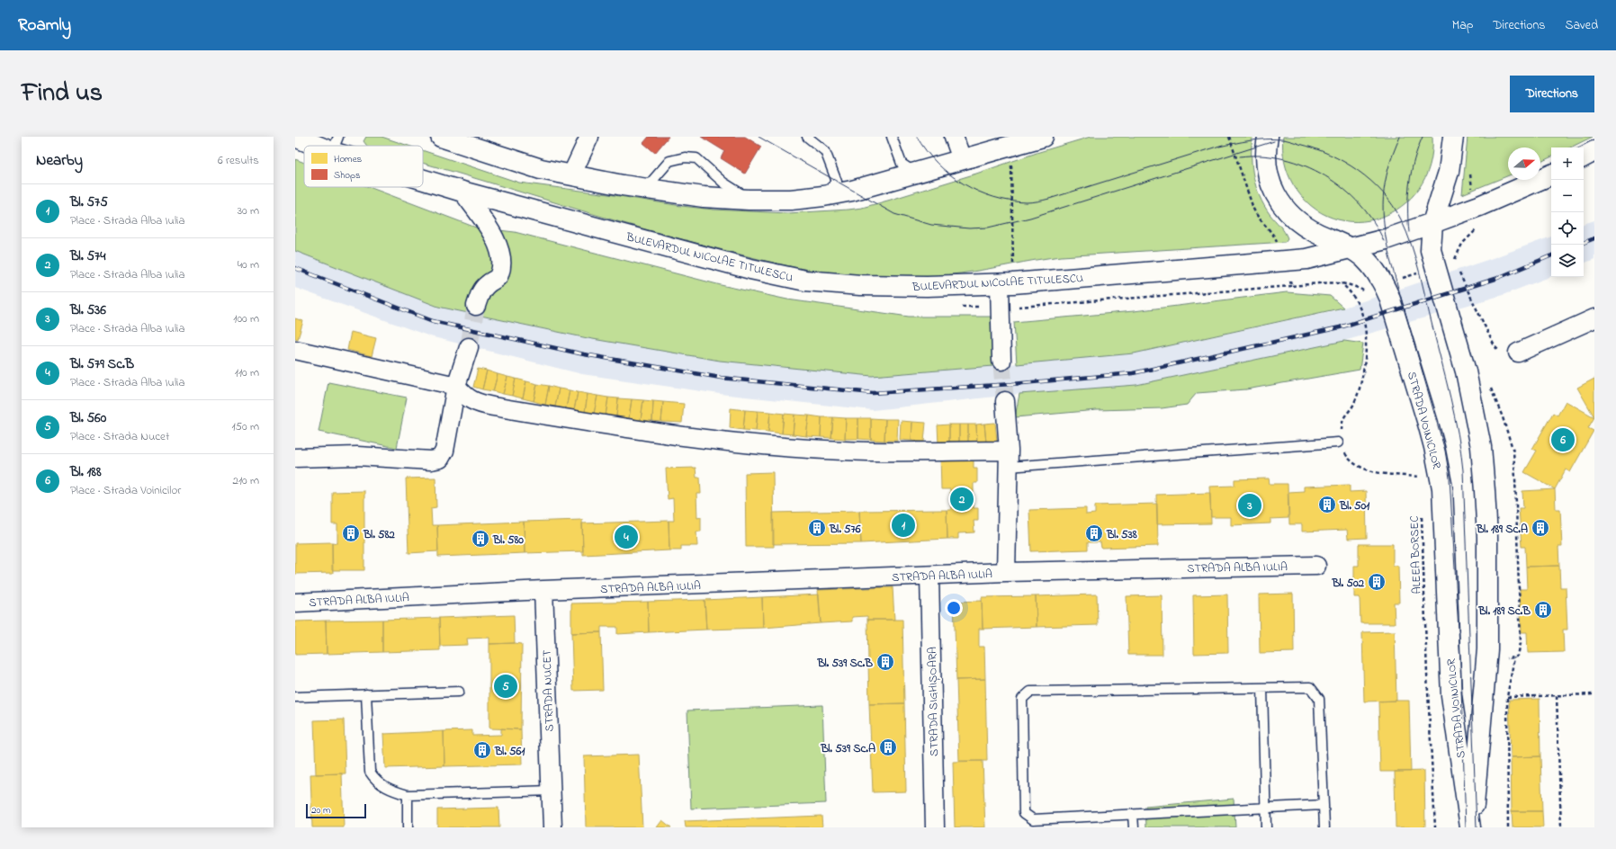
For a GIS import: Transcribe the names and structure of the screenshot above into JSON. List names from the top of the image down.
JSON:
{
  "streets": {
    "main road": ["BULEVARDUL NICOLAE TITULESCU", "STRADA VOINICILOR"],
    "street": ["STRADA ALBA IULIA", "STRADA NUCET", "STRADA SIGHIȘOARA"],
    "path": ["ALEEA BORSEC"]
  },
  "crossings": [
    ["BULEVARDUL NICOLAE TITULESCU", "STRADA VOINICILOR"],
    ["STRADA ALBA IULIA", "STRADA NUCET"],
    ["STRADA ALBA IULIA", "STRADA SIGHIȘOARA"]
  ],
  "places": {
    "building": [
      "Bl. 501",
      "Bl. 576",
      "Bl. 189 Sc.A",
      "Bl. 582",
      "Bl. 538",
      "Bl. 580",
      "Bl. 502",
      "Bl. 189 Sc.B",
      "Bl. 539 Sc.B",
      "Bl. 539 Sc.A",
      "Bl. 561"
    ]
  },
  "legend": ["Homes", "Shops"],
  "scale_bar": "20 m",
  "north": "right",
  "page": {
    "header": "Roamly",
    "nav": ["Map", "Directions", "Saved"],
    "title": "Find us",
    "buttons": "Directions",
    "heading": ["Nearby", "6 results"],
    "map_buttons": ["+", "−"],
    "list": [
      {
        "mark": "1",
        "name": "Bl. 575",
        "note": "Place · Strada Alba Iulia",
        "value": "30 m"
      },
      {
        "mark": "2",
        "name": "Bl. 574",
        "note": "Place · Strada Alba Iulia",
        "value": "40 m"
      },
      {
        "mark": "3",
        "name": "Bl. 536",
        "note": "Place · Strada Alba Iulia",
        "value": "100 m"
      },
      {
        "mark": "4",
        "name": "Bl. 579 Sc.B",
        "note": "Place · Strada Alba Iulia",
        "value": "110 m"
      },
      {
        "mark": "5",
        "name": "Bl. 560",
        "note": "Place · Strada Nucet",
        "value": "150 m"
      },
      {
        "mark": "6",
        "name": "Bl. 188",
        "note": "Place · Strada Voinicilor",
        "value": "210 m"
      }
    ],
    "pins": [
      "6",
      "2",
      "3",
      "1",
      "4",
      "5"
    ],
    "scale": "20 m"
  }
}
